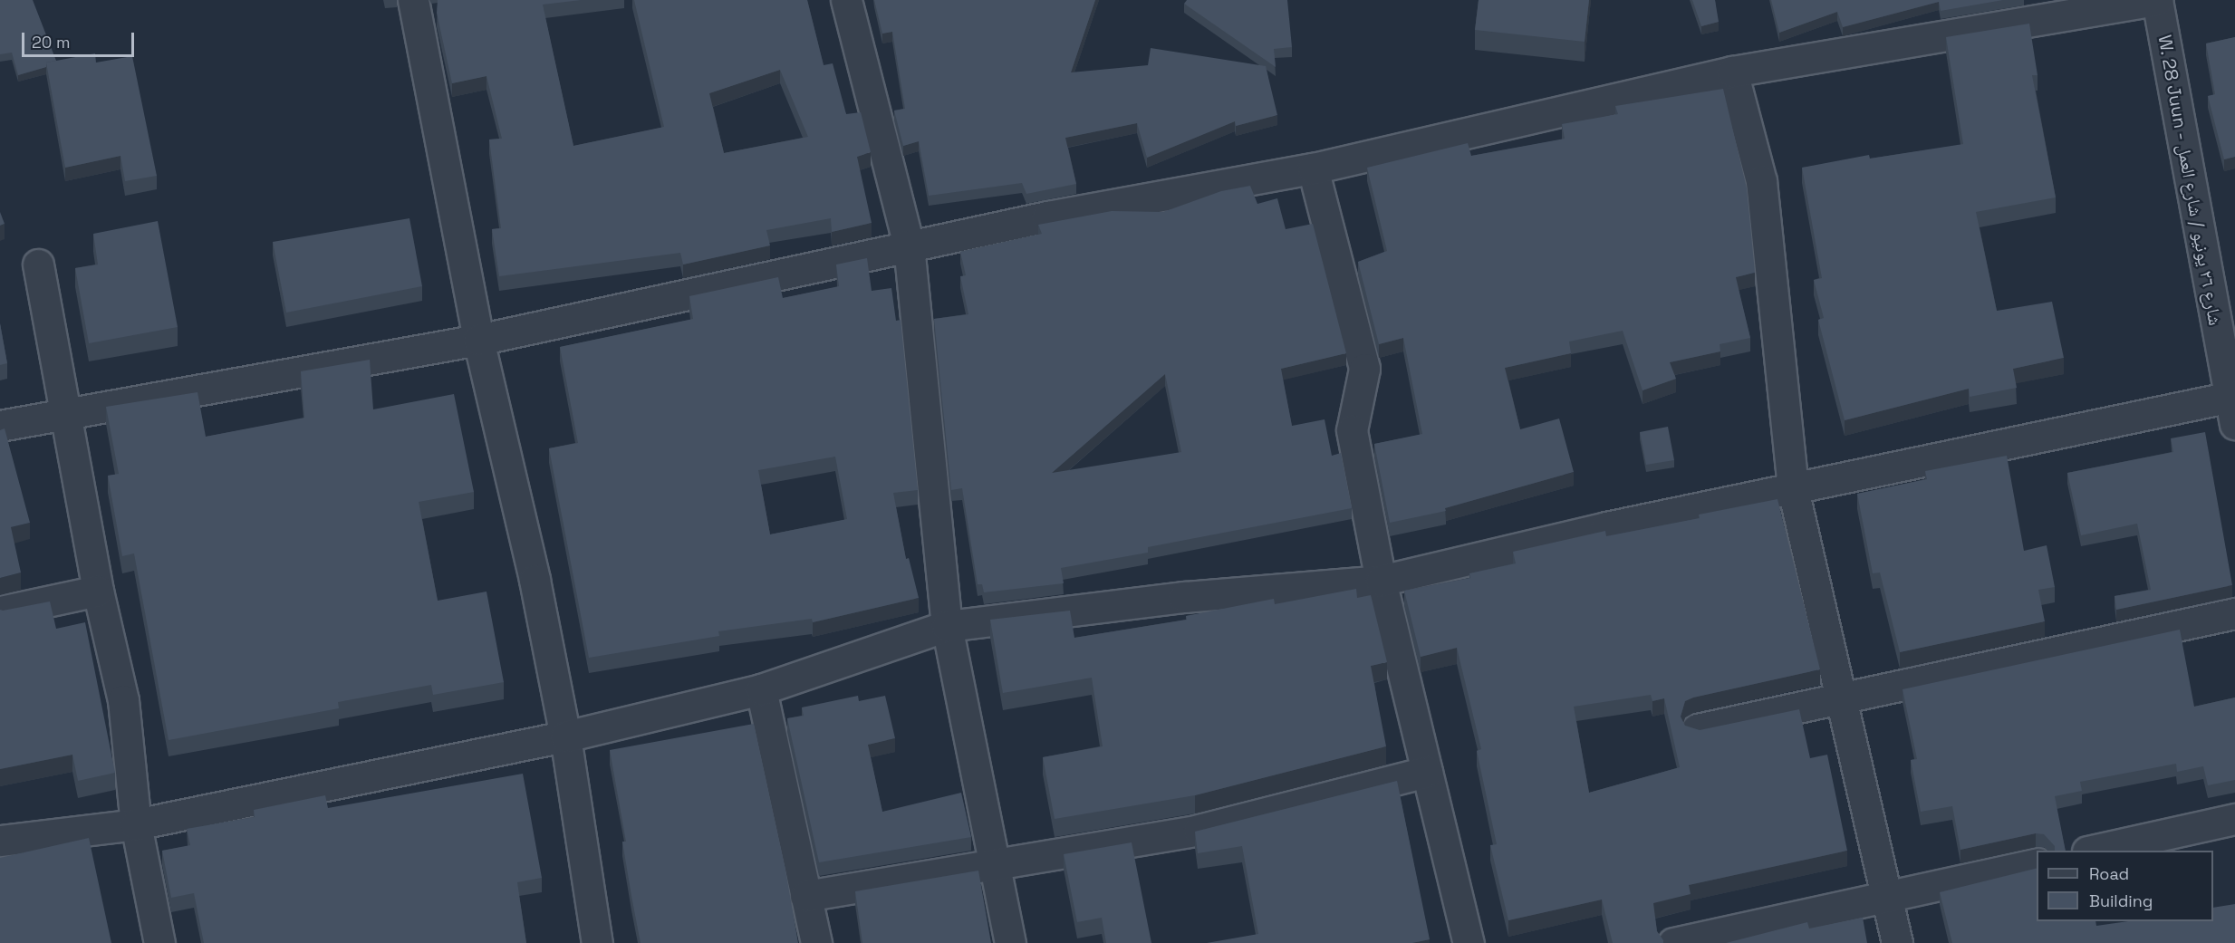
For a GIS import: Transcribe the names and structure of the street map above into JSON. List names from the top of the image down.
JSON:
{
  "streets": {
    "street": ["W. 28 Juun - شارع ٢٦ يونيو / شارع العمل"]
  },
  "legend": ["Road", "Building"],
  "scale_bar": "20 m"
}
